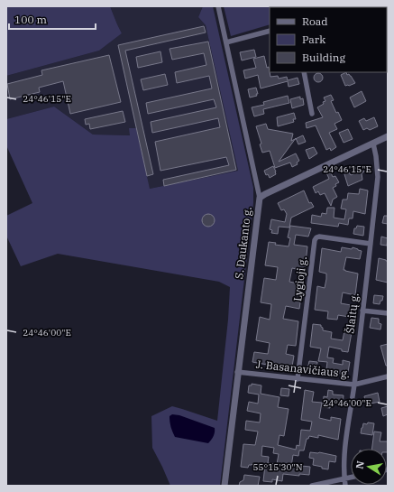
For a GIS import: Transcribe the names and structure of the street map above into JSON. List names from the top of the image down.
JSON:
{
  "streets": {
    "street": [
      "S. Daukanto g.",
      "Lygioji g.",
      "Šlaitų g.",
      "J. Basanavičiaus g."
    ]
  },
  "crossings": [
    ["S. Daukanto g.", "J. Basanavičiaus g."],
    ["Lygioji g.", "Šlaitų g."],
    ["Lygioji g.", "J. Basanavičiaus g."],
    ["Šlaitų g.", "J. Basanavičiaus g."]
  ],
  "legend": ["Road", "Park", "Building"],
  "scale_bar": "100 m",
  "north": "left",
  "coordinates": ["24°46'15\"E", "24°46'00\"E", "55°15'30\"N"]
}
